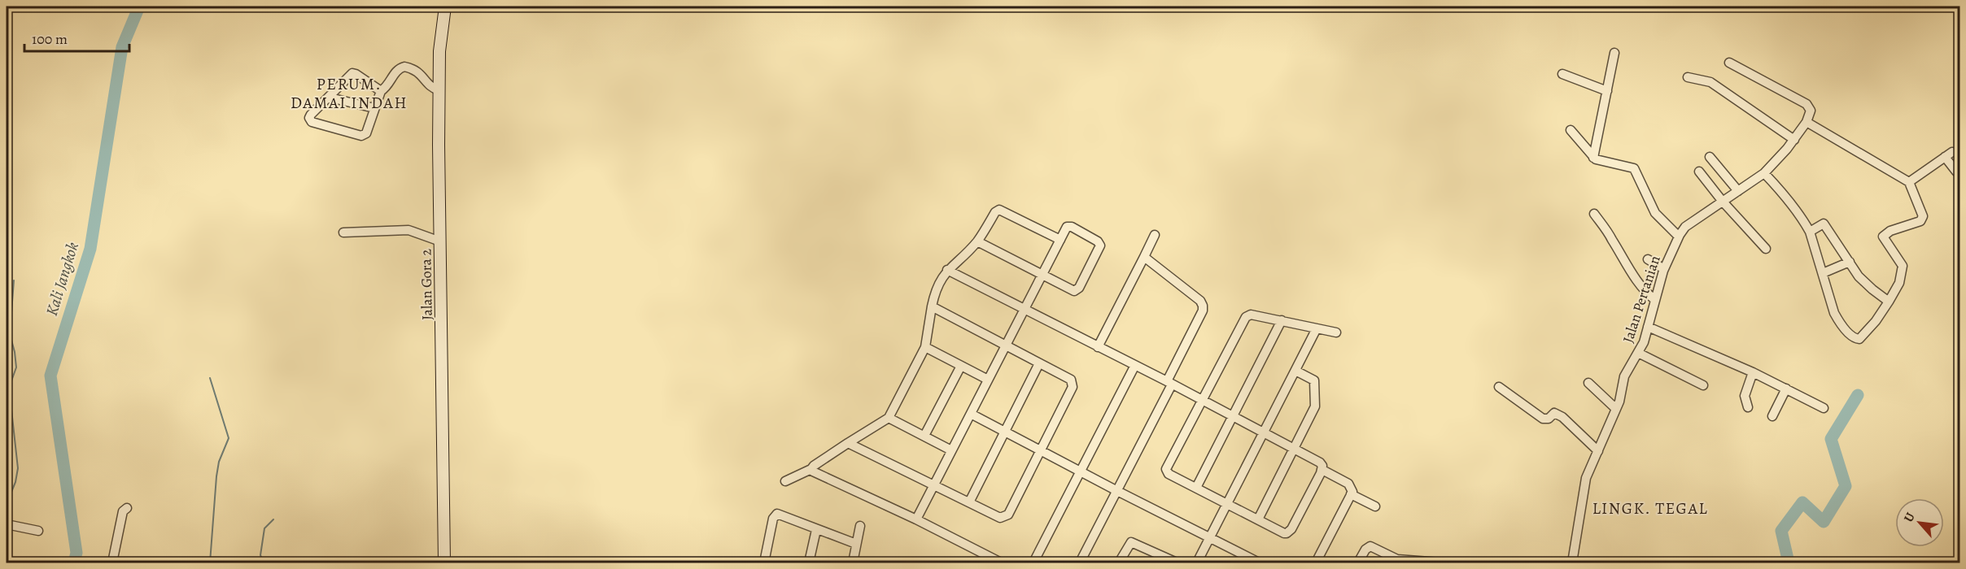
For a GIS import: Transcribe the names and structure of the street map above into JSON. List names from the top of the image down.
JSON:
{
  "streets": {
    "street": ["Jalan Gora 2", "Jalan Pertanian"]
  },
  "districts": ["PERUM. DAMAI INDAH", "LINGK. TEGAL"],
  "water": ["Kali Jangkok"],
  "scale_bar": "100 m",
  "north": "top left"
}
